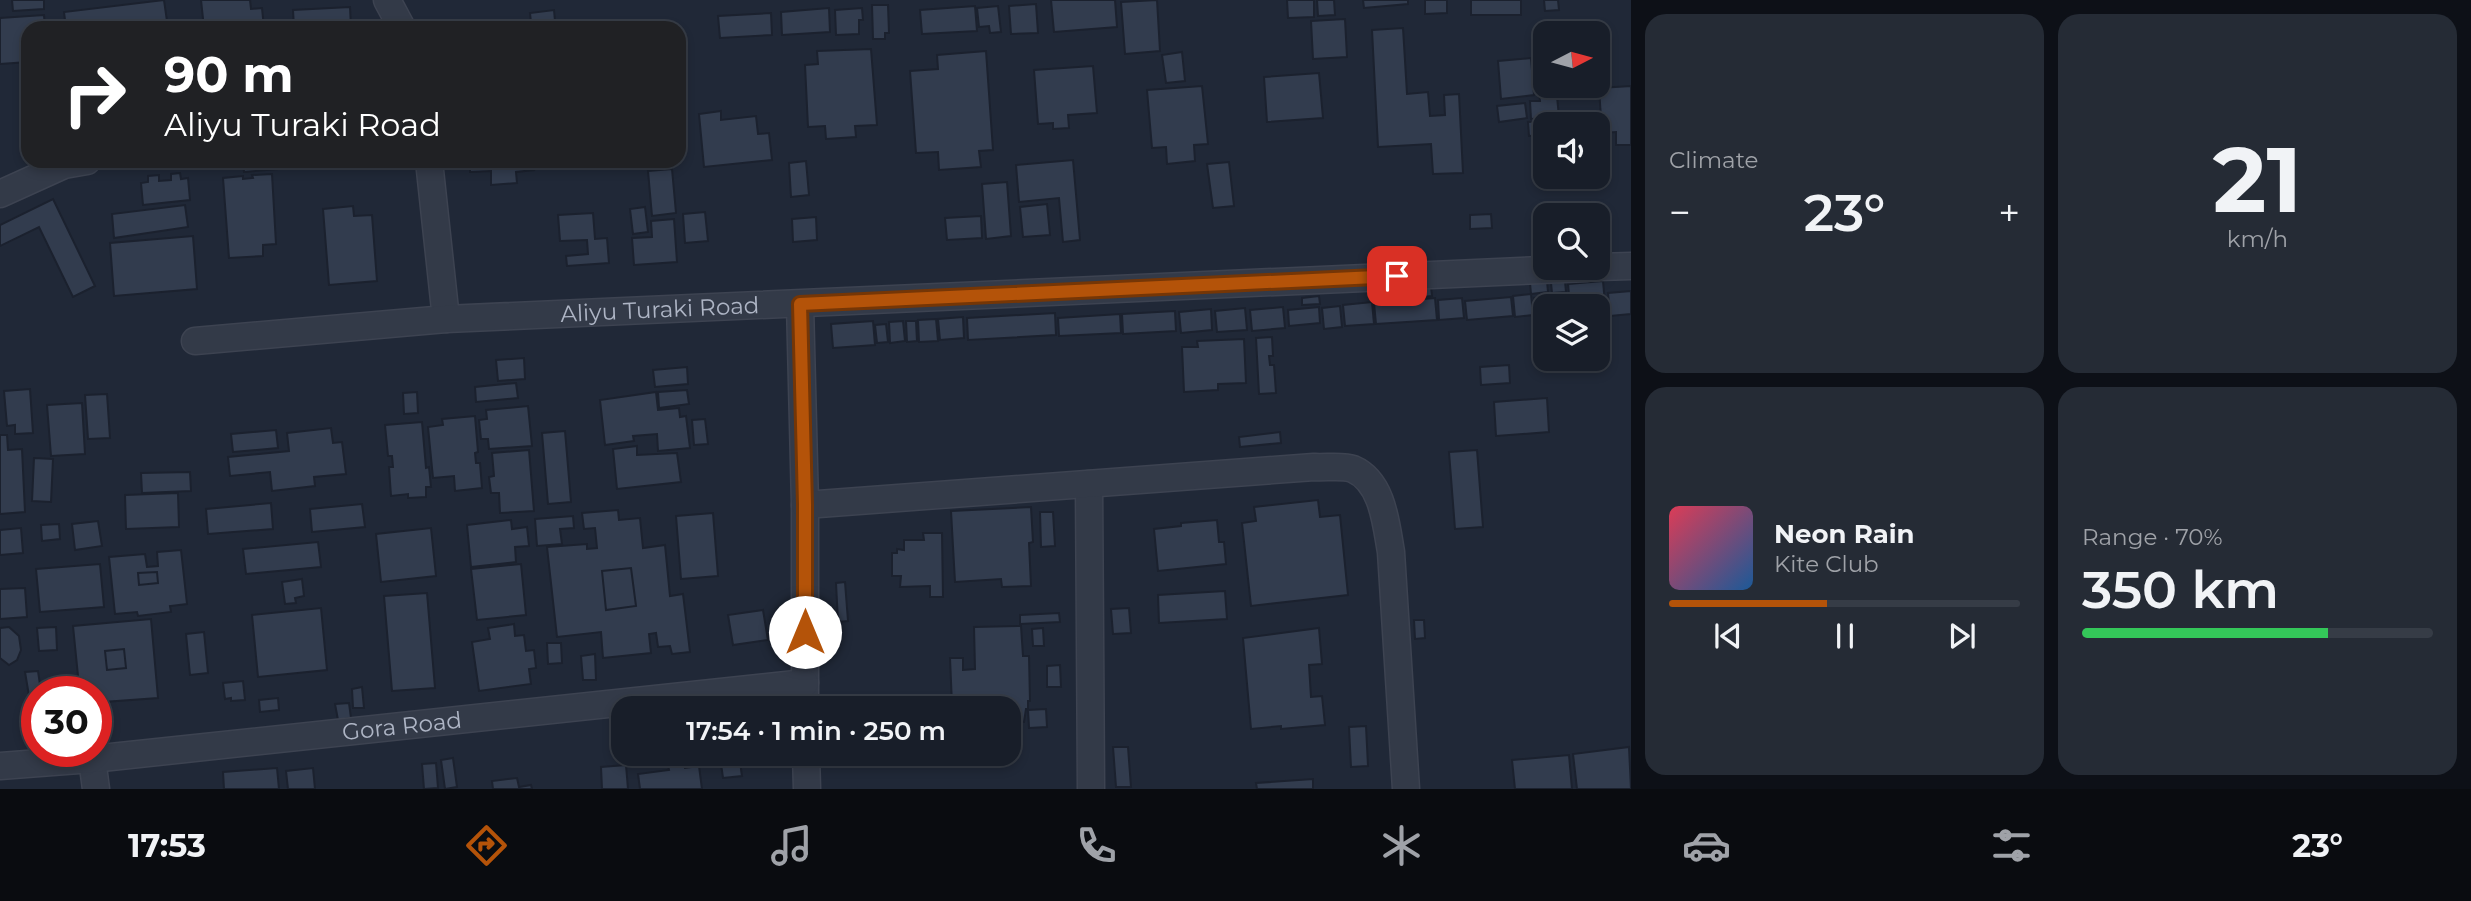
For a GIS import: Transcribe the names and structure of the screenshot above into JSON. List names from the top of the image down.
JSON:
{
  "streets": {
    "street": ["Aliyu Turaki Road", "Gora Road"]
  },
  "north": "right",
  "page": {
    "tile": [
      "Climate",
      ["21", "km/h"],
      ["Range · 70%", "350 km"]
    ],
    "turn": ["90 m", "Aliyu Turaki Road"],
    "heat": ["−", "23°", "+"],
    "song": ["Neon Rain", "Kite Club"],
    "limit": "30",
    "trip": "17:54 · 1 min · 250 m",
    "tabs": ["17:53", "23°"]
  }
}
